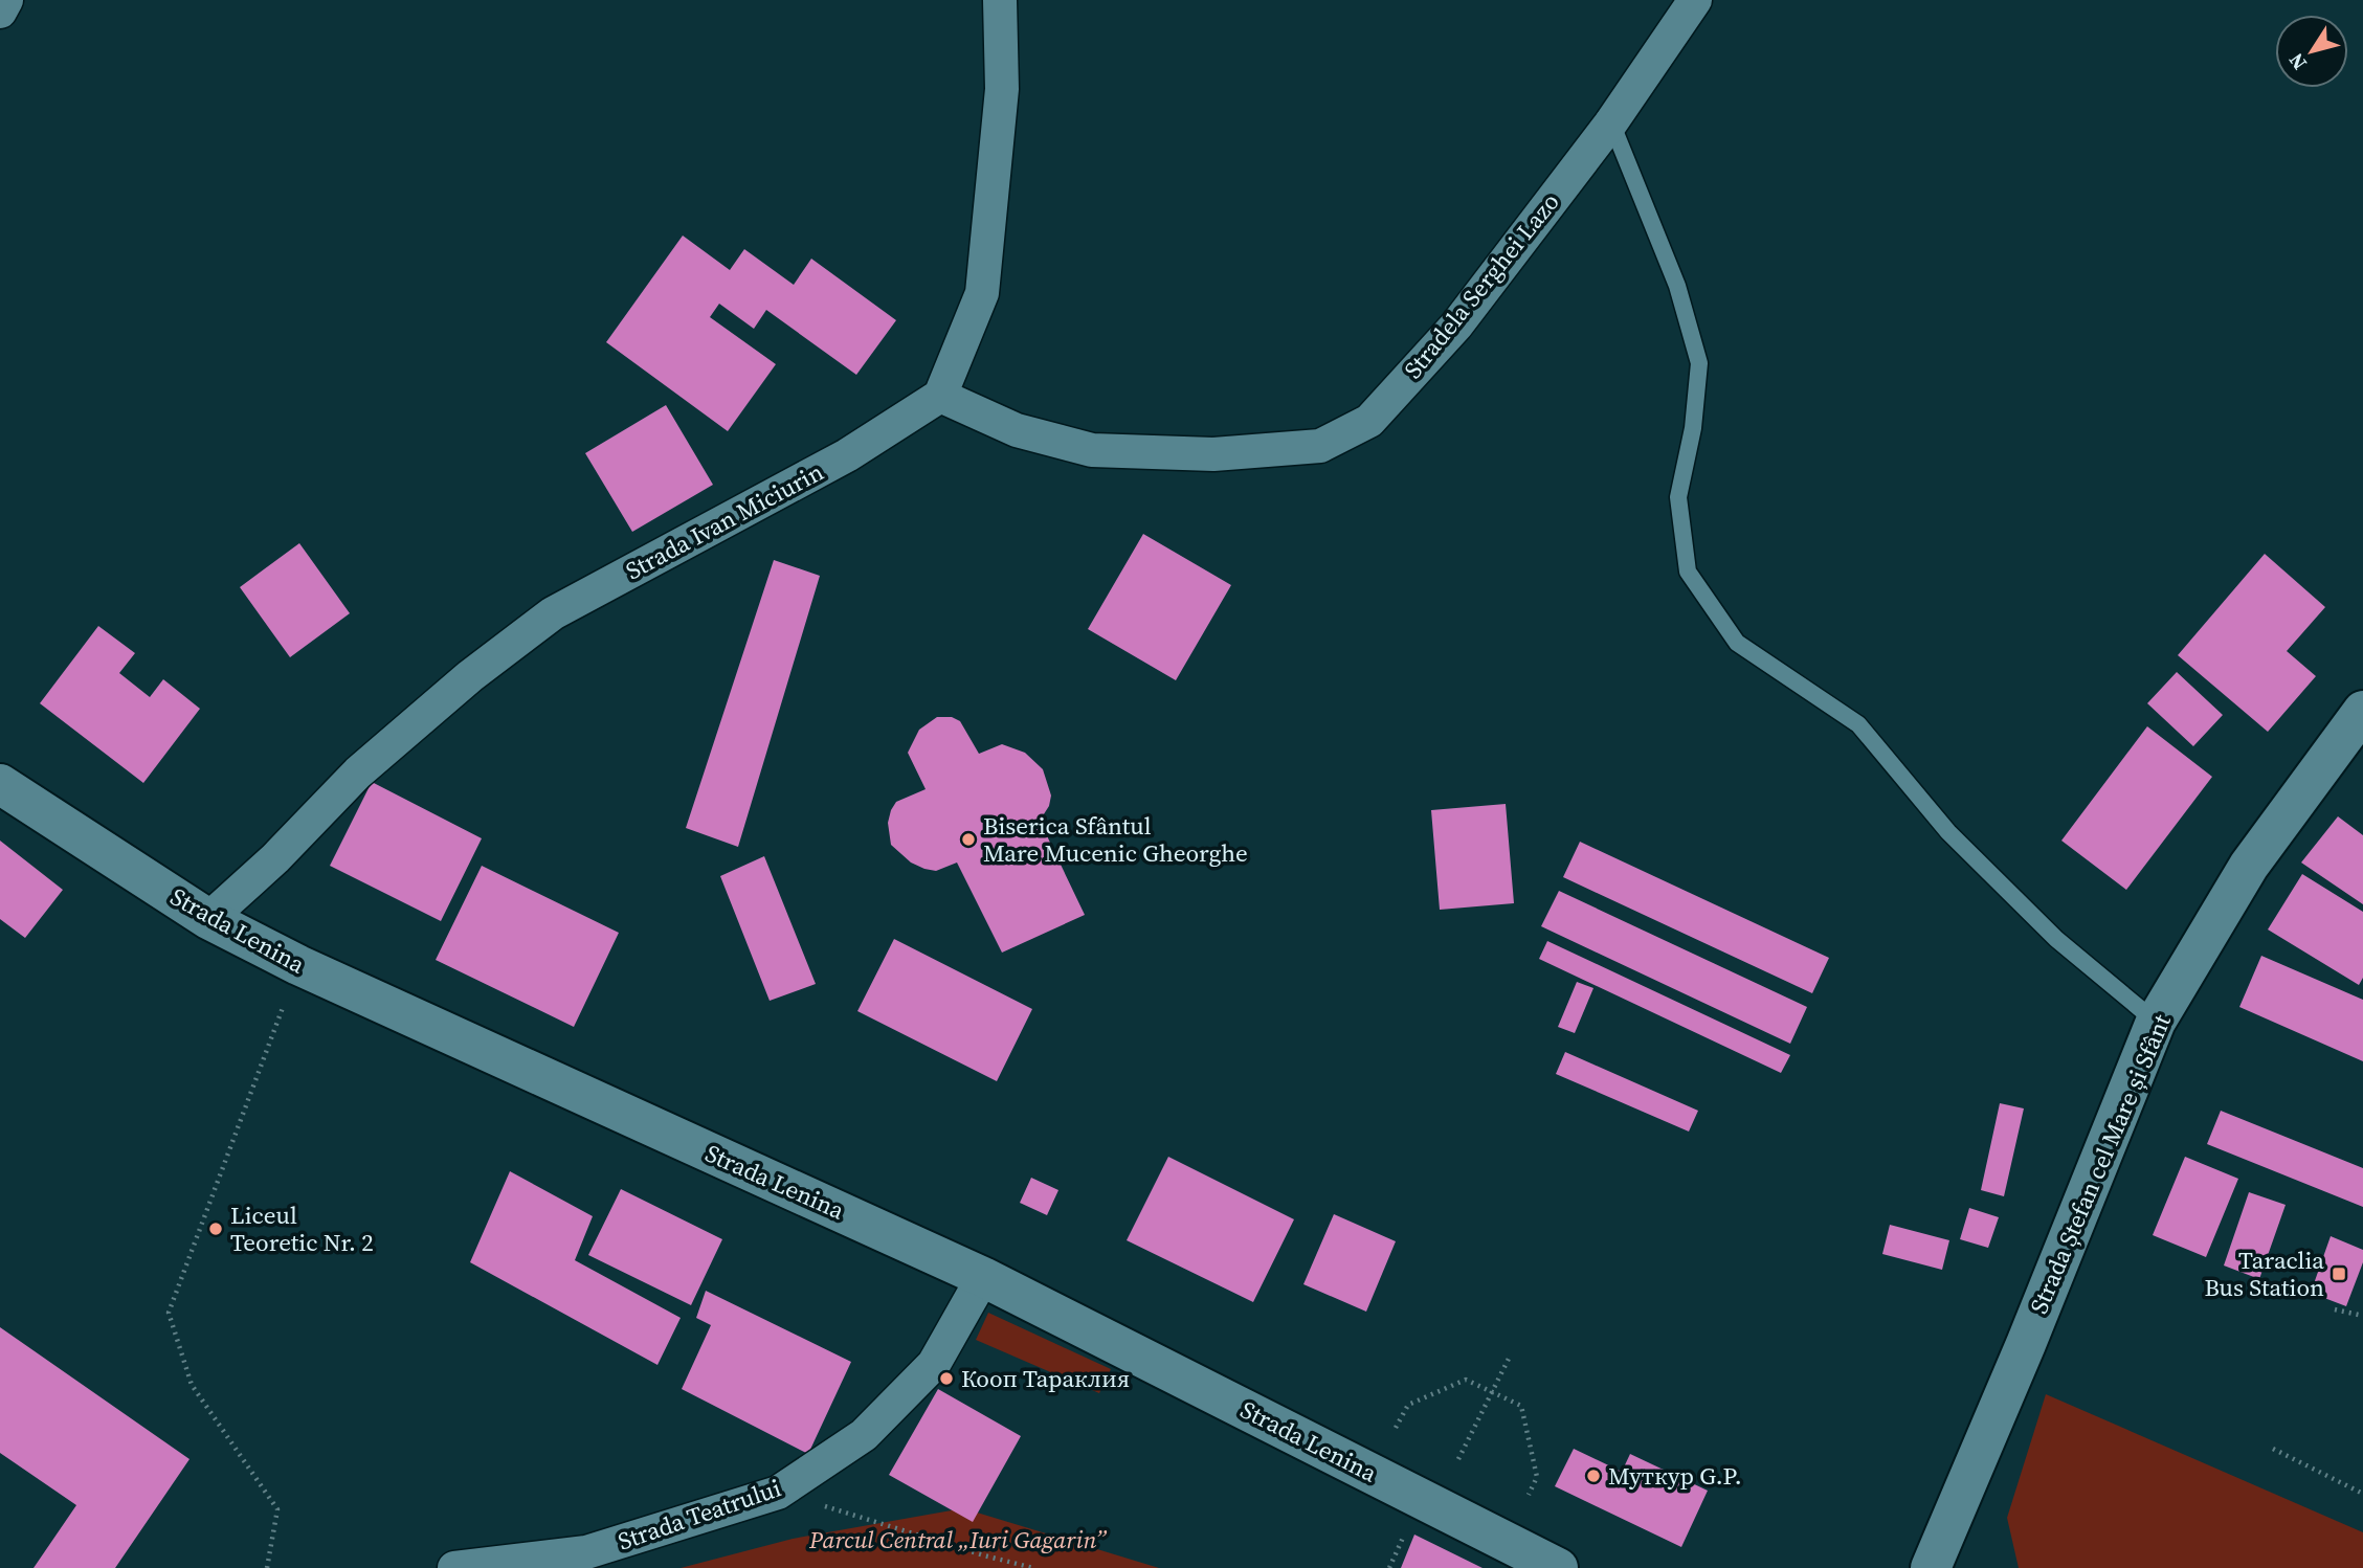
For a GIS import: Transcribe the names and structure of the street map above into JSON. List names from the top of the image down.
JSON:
{
  "streets": {
    "street": [
      "Stradela Serghei Lazo",
      "Strada Ivan Miciurin",
      "Strada Lenina",
      "Strada Ștefan cel Mare și Sfânt",
      "Strada Teatrului"
    ]
  },
  "crossings": [
    ["Stradela Serghei Lazo", "Strada Ivan Miciurin"],
    ["Strada Ivan Miciurin", "Strada Lenina"],
    ["Strada Lenina", "Strada Teatrului"]
  ],
  "parks": ["Parcul Central „Iuri Gagarin”"],
  "places": {
    "other": [
      "Biserica Sfântul Mare Mucenic Gheorghe",
      "Liceul Teoretic Nr. 2",
      "Кооп Тараклия",
      "Муткур G.P."
    ],
    "transit": ["Taraclia Bus Station"]
  },
  "north": "bottom left"
}
